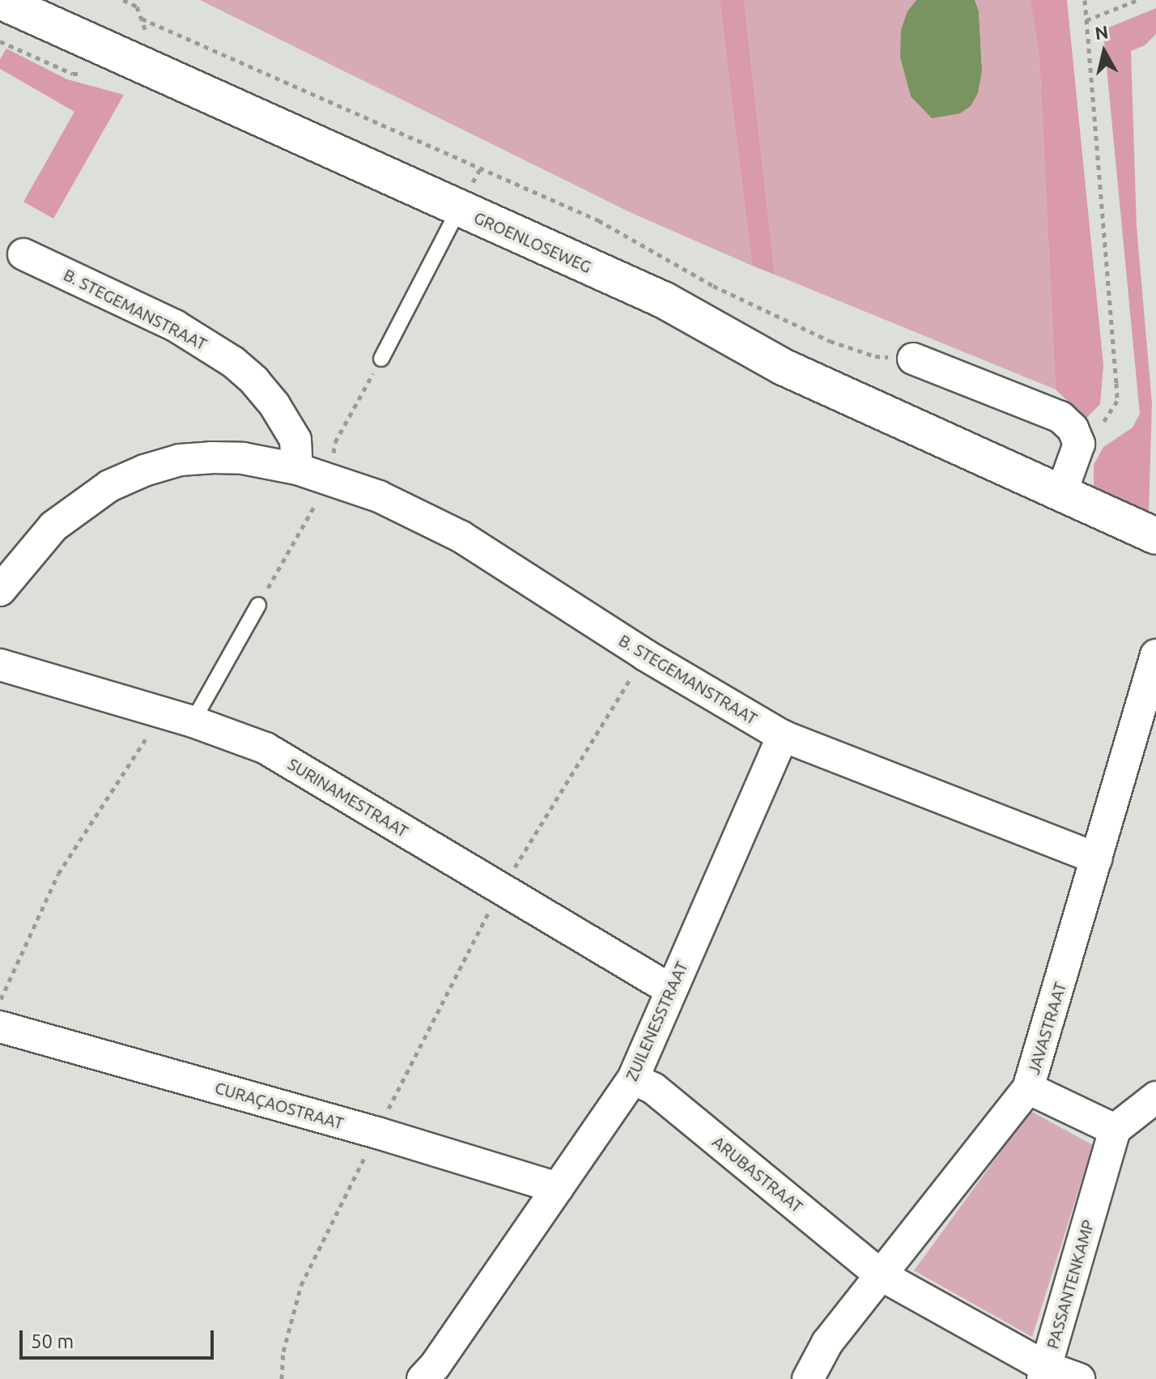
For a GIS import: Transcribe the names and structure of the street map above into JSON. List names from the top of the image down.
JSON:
{
  "streets": {
    "main road": ["GROENLOSEWEG"],
    "street": [
      "B. STEGEMANSTRAAT",
      "SURINAMESTRAAT",
      "ZUILENESSTRAAT",
      "JAVASTRAAT",
      "CURAÇAOSTRAAT",
      "ARUBASTRAAT",
      "PASSANTENKAMP"
    ]
  },
  "crossings": [
    ["B. STEGEMANSTRAAT", "ZUILENESSTRAAT"],
    ["B. STEGEMANSTRAAT", "JAVASTRAAT"],
    ["SURINAMESTRAAT", "ZUILENESSTRAAT"],
    ["ZUILENESSTRAAT", "CURAÇAOSTRAAT"],
    ["ZUILENESSTRAAT", "ARUBASTRAAT"],
    ["JAVASTRAAT", "ARUBASTRAAT"],
    ["JAVASTRAAT", "PASSANTENKAMP"],
    ["ARUBASTRAAT", "PASSANTENKAMP"]
  ],
  "scale_bar": "50 m",
  "north": "top"
}
